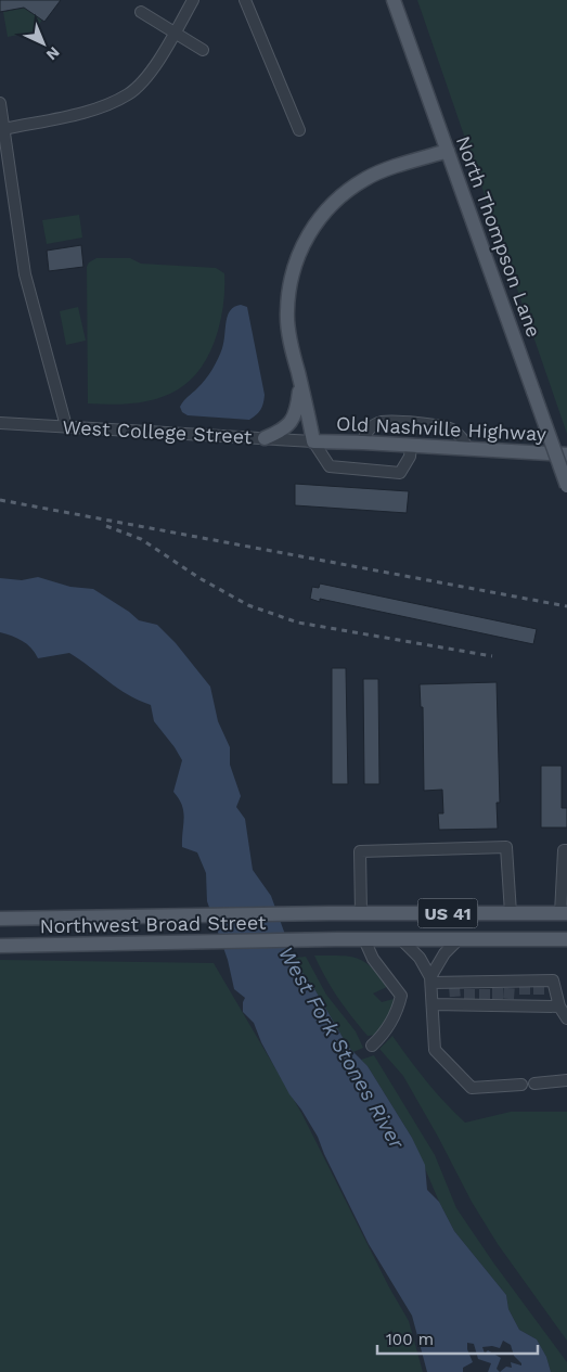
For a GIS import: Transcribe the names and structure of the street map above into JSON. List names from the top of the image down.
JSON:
{
  "streets": {
    "main road": [
      "North Thompson Lane",
      "Old Nashville Highway",
      "US 41",
      "Northwest Broad Street"
    ],
    "street": ["West College Street"]
  },
  "crossings": [
    ["Old Nashville Highway", "West College Street"]
  ],
  "water": ["West Fork Stones River"],
  "scale_bar": "100 m",
  "north": "bottom right"
}
